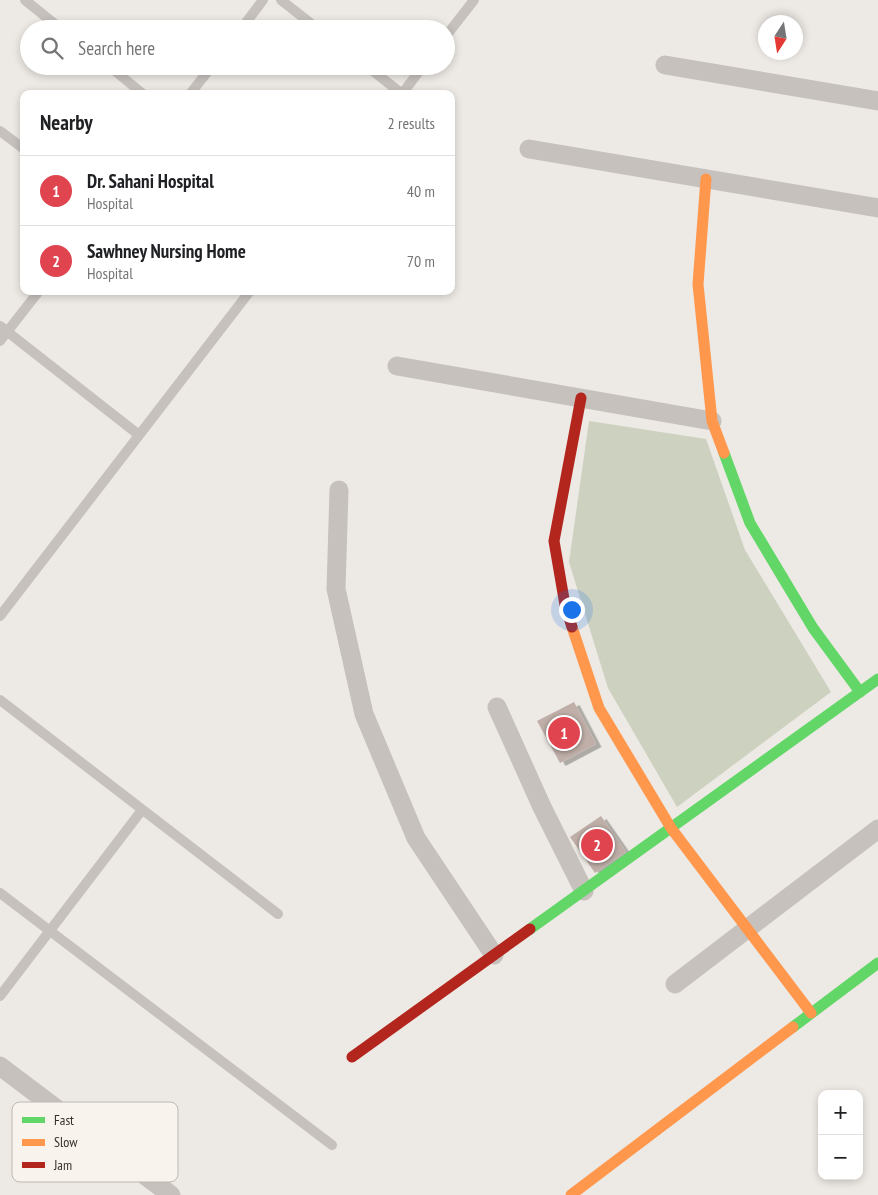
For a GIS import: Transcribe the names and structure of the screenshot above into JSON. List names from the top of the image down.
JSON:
{
  "legend": ["Fast", "Slow", "Jam"],
  "north": "bottom",
  "page": {
    "search": "Search here",
    "heading": ["Nearby", "2 results"],
    "list": [
      {
        "mark": "1",
        "name": "Dr. Sahani Hospital",
        "note": "Hospital",
        "value": "40 m"
      },
      {
        "mark": "2",
        "name": "Sawhney Nursing Home",
        "note": "Hospital",
        "value": "70 m"
      }
    ],
    "pins": ["1", "2"],
    "map_buttons": ["+", "−"]
  }
}
